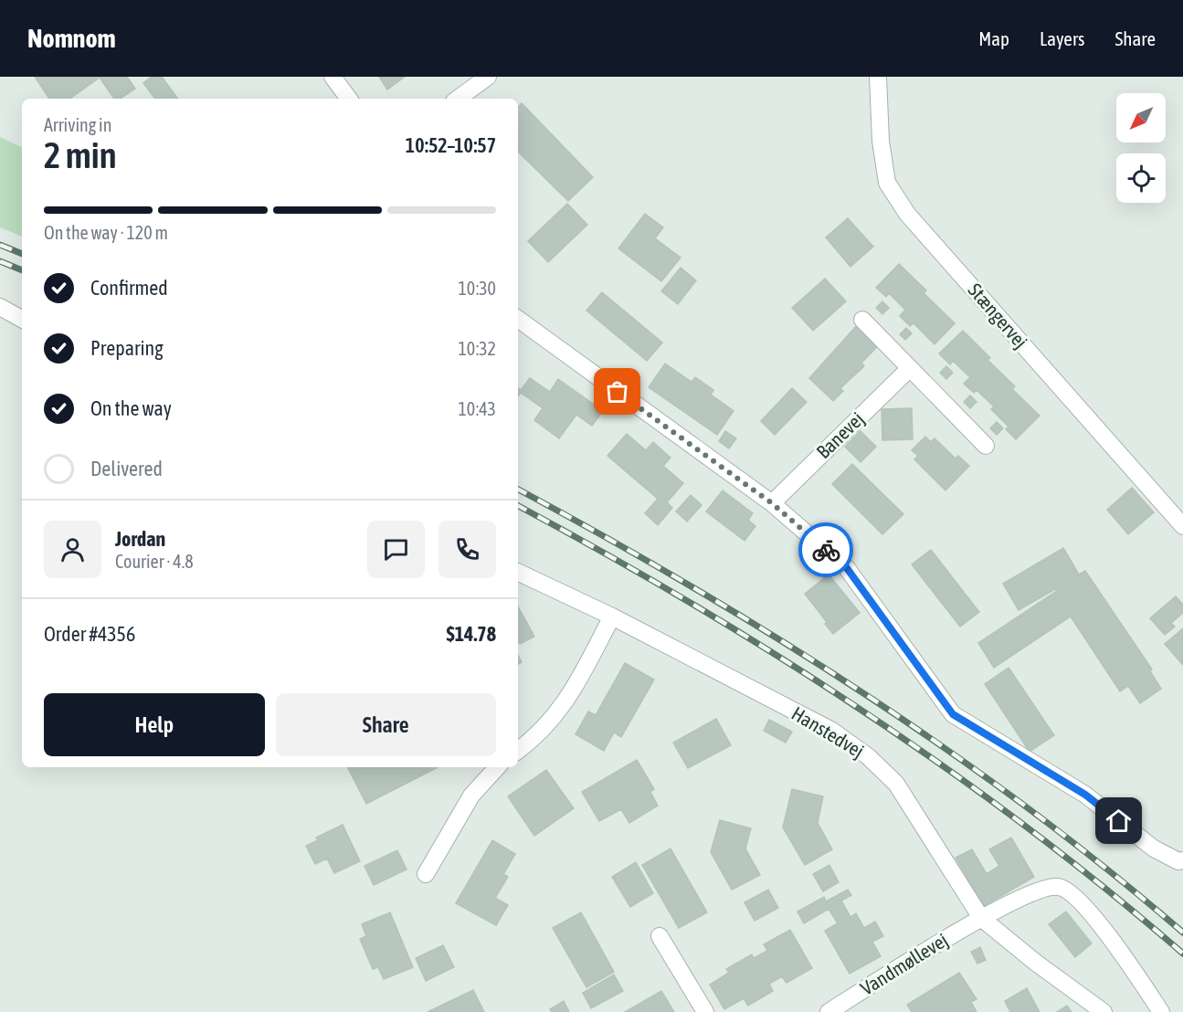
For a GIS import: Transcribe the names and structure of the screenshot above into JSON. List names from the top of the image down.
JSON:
{
  "streets": {
    "street": [
      "Stængervej",
      "Banevej",
      "Hanstedvej",
      "Vandmøllevej"
    ]
  },
  "crossings": [
    ["Hanstedvej", "Vandmøllevej"]
  ],
  "north": "bottom left",
  "page": {
    "header": "Nomnom",
    "nav": ["Map", "Layers", "Share"],
    "heading": ["2 min", "Arriving in", "10:52–10:57"],
    "panel": [
      "Jordan",
      "Courier · 4.8",
      "Order #4356",
      "$14.78"
    ],
    "bar": "On the way · 120 m",
    "list": [
      ["Confirmed", "10:30"],
      ["Preparing", "10:32"],
      ["On the way", "10:43"],
      "Delivered"
    ],
    "buttons": ["Help", "Share"]
  }
}
